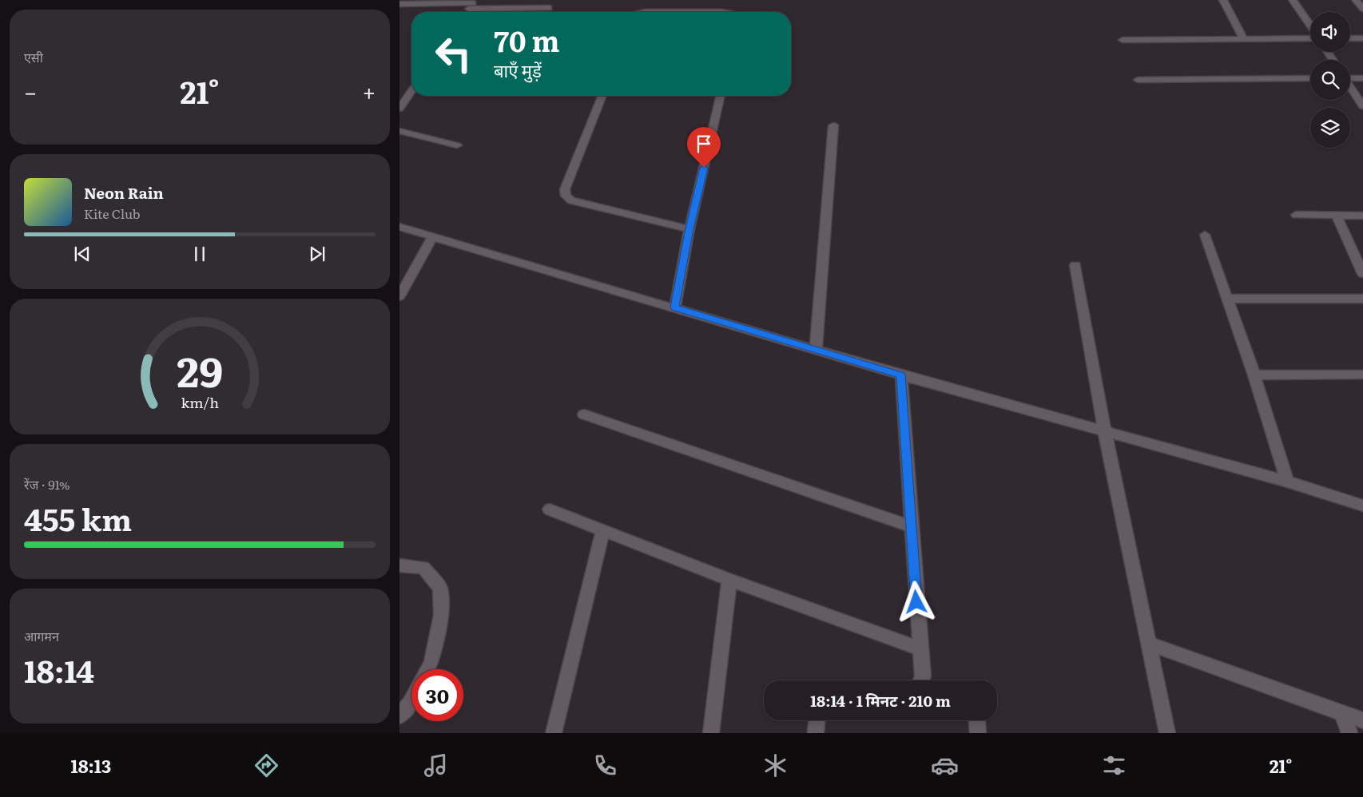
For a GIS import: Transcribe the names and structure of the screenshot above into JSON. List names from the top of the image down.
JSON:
{
  "page": {
    "tile": [
      "एसी",
      ["रेंज · 91%", "455 km"],
      ["आगमन", "18:14"]
    ],
    "turn": ["70 m", "बाएँ मुड़ें"],
    "heat": ["−", "21°", "+"],
    "song": ["Neon Rain", "Kite Club"],
    "limit": "30",
    "trip": "18:14 · 1 मिनट · 210 m",
    "tabs": ["18:13", "21°"],
    "gauge": ["29", "km/h"]
  }
}
